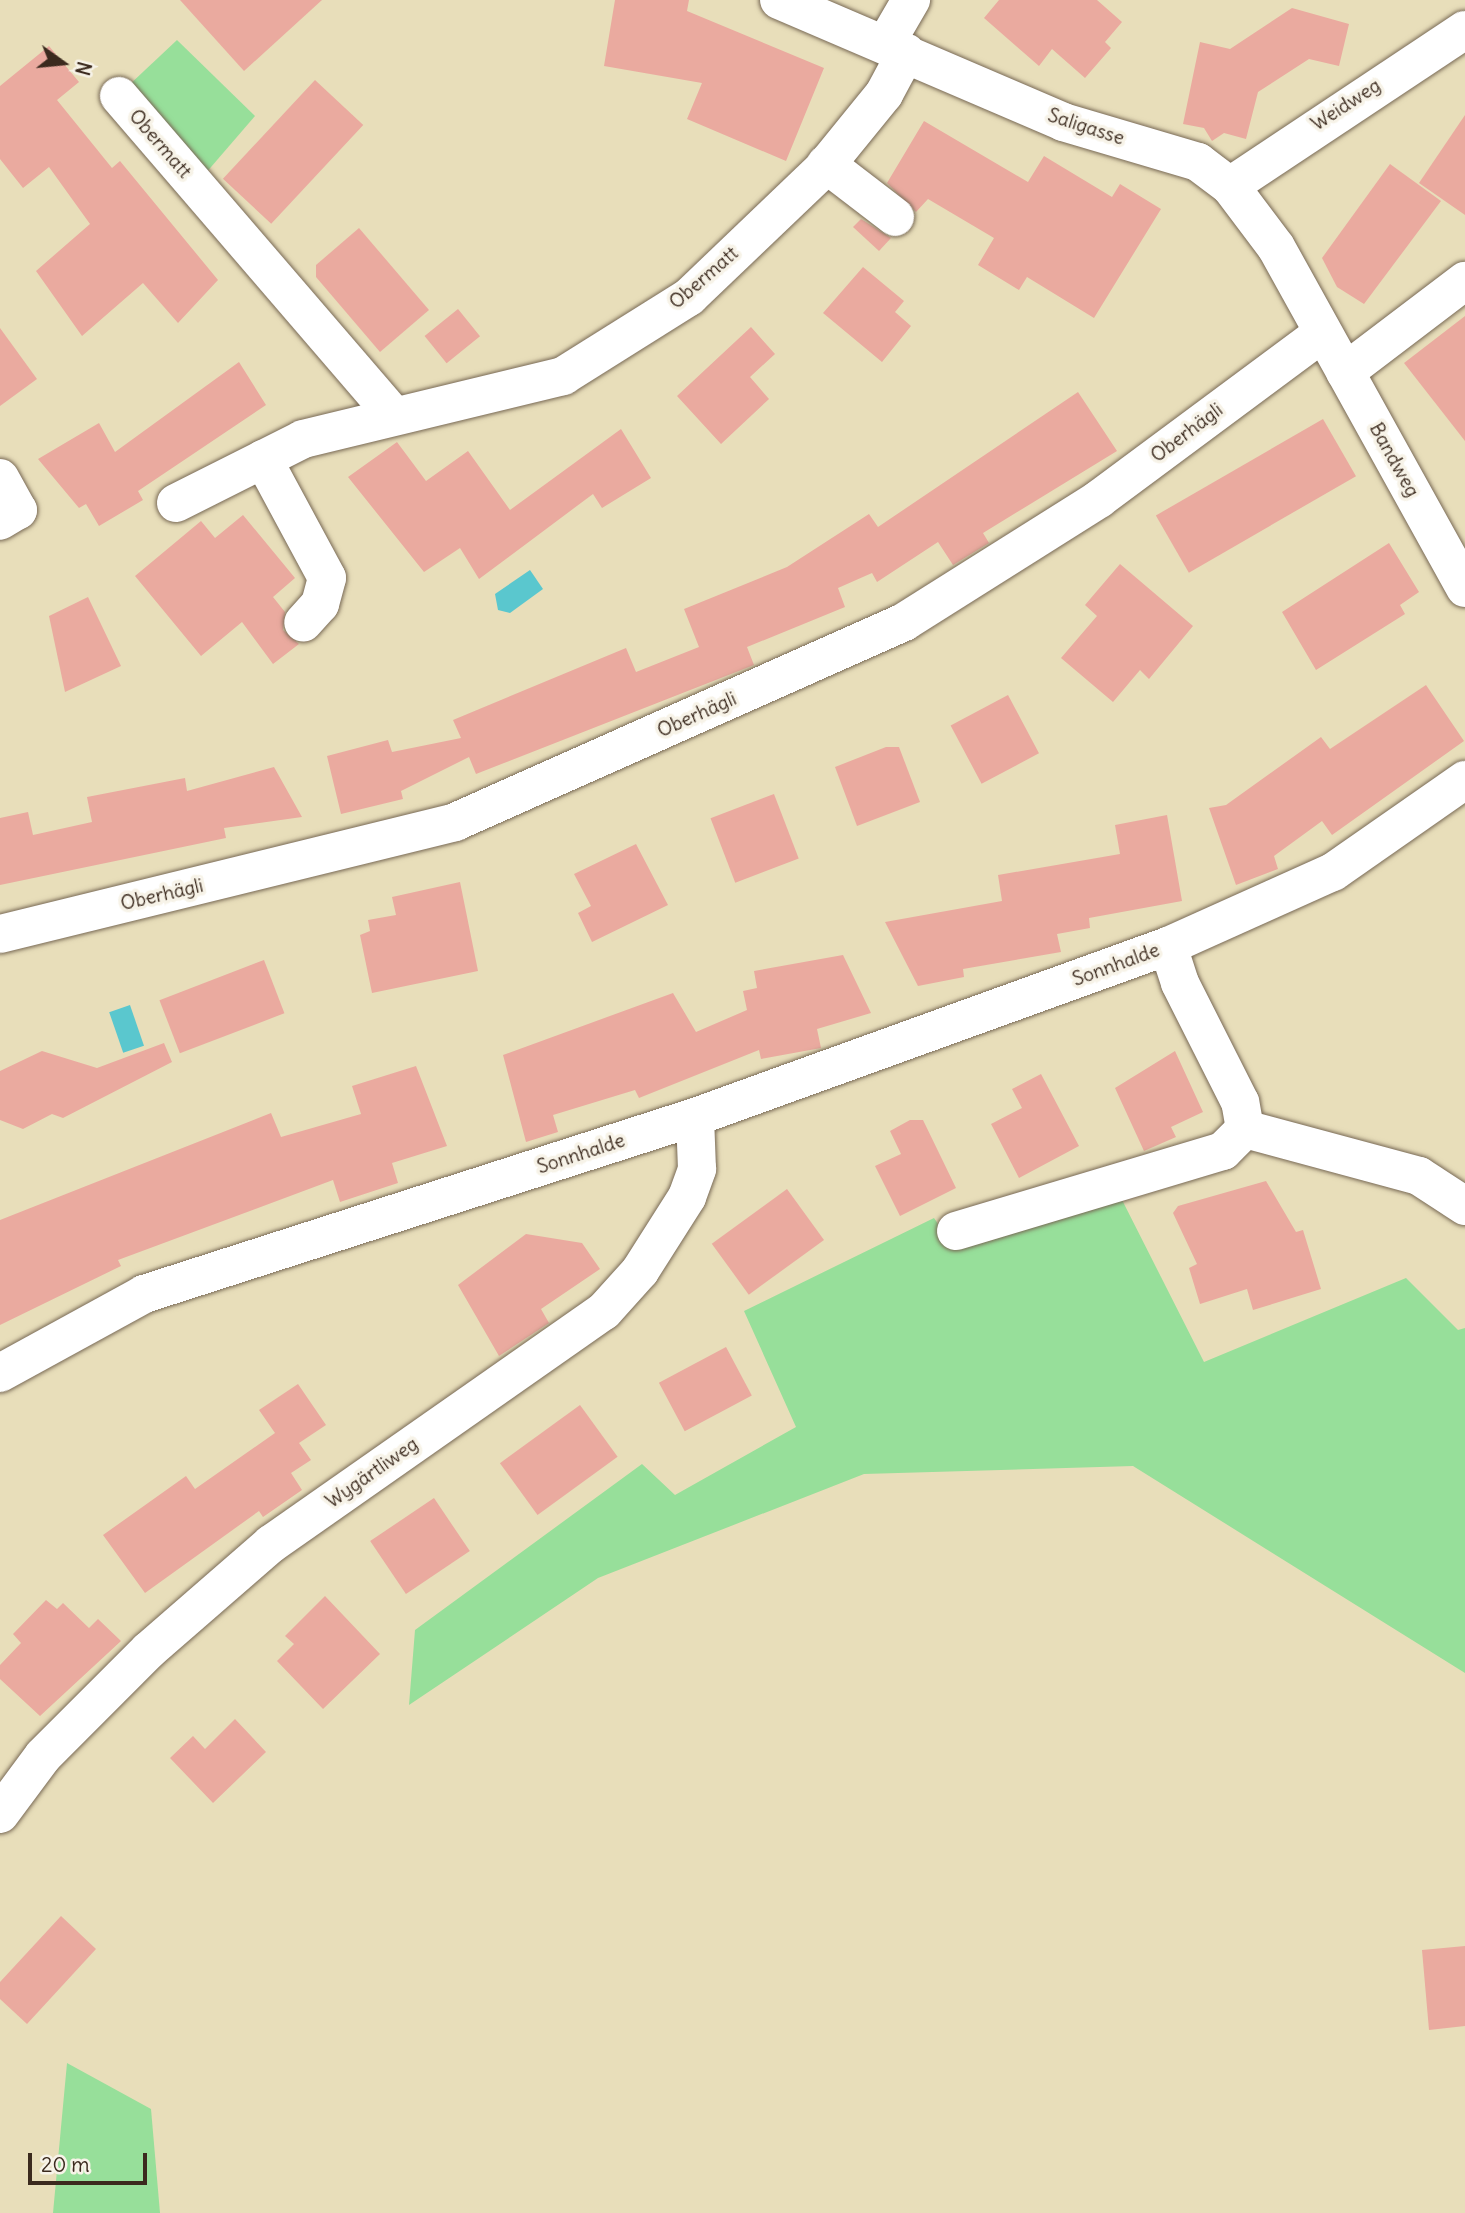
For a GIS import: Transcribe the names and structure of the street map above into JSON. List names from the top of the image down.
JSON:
{
  "streets": {
    "street": [
      "Weidweg",
      "Saligasse",
      "Obermatt",
      "Oberhägli",
      "Bandweg",
      "Sonnhalde",
      "Wygärtliweg"
    ]
  },
  "crossings": [
    ["Weidweg", "Saligasse"],
    ["Saligasse", "Obermatt"],
    ["Saligasse", "Oberhägli"],
    ["Saligasse", "Bandweg"],
    ["Oberhägli", "Bandweg"],
    ["Sonnhalde", "Wygärtliweg"]
  ],
  "scale_bar": "20 m",
  "north": "right"
}
